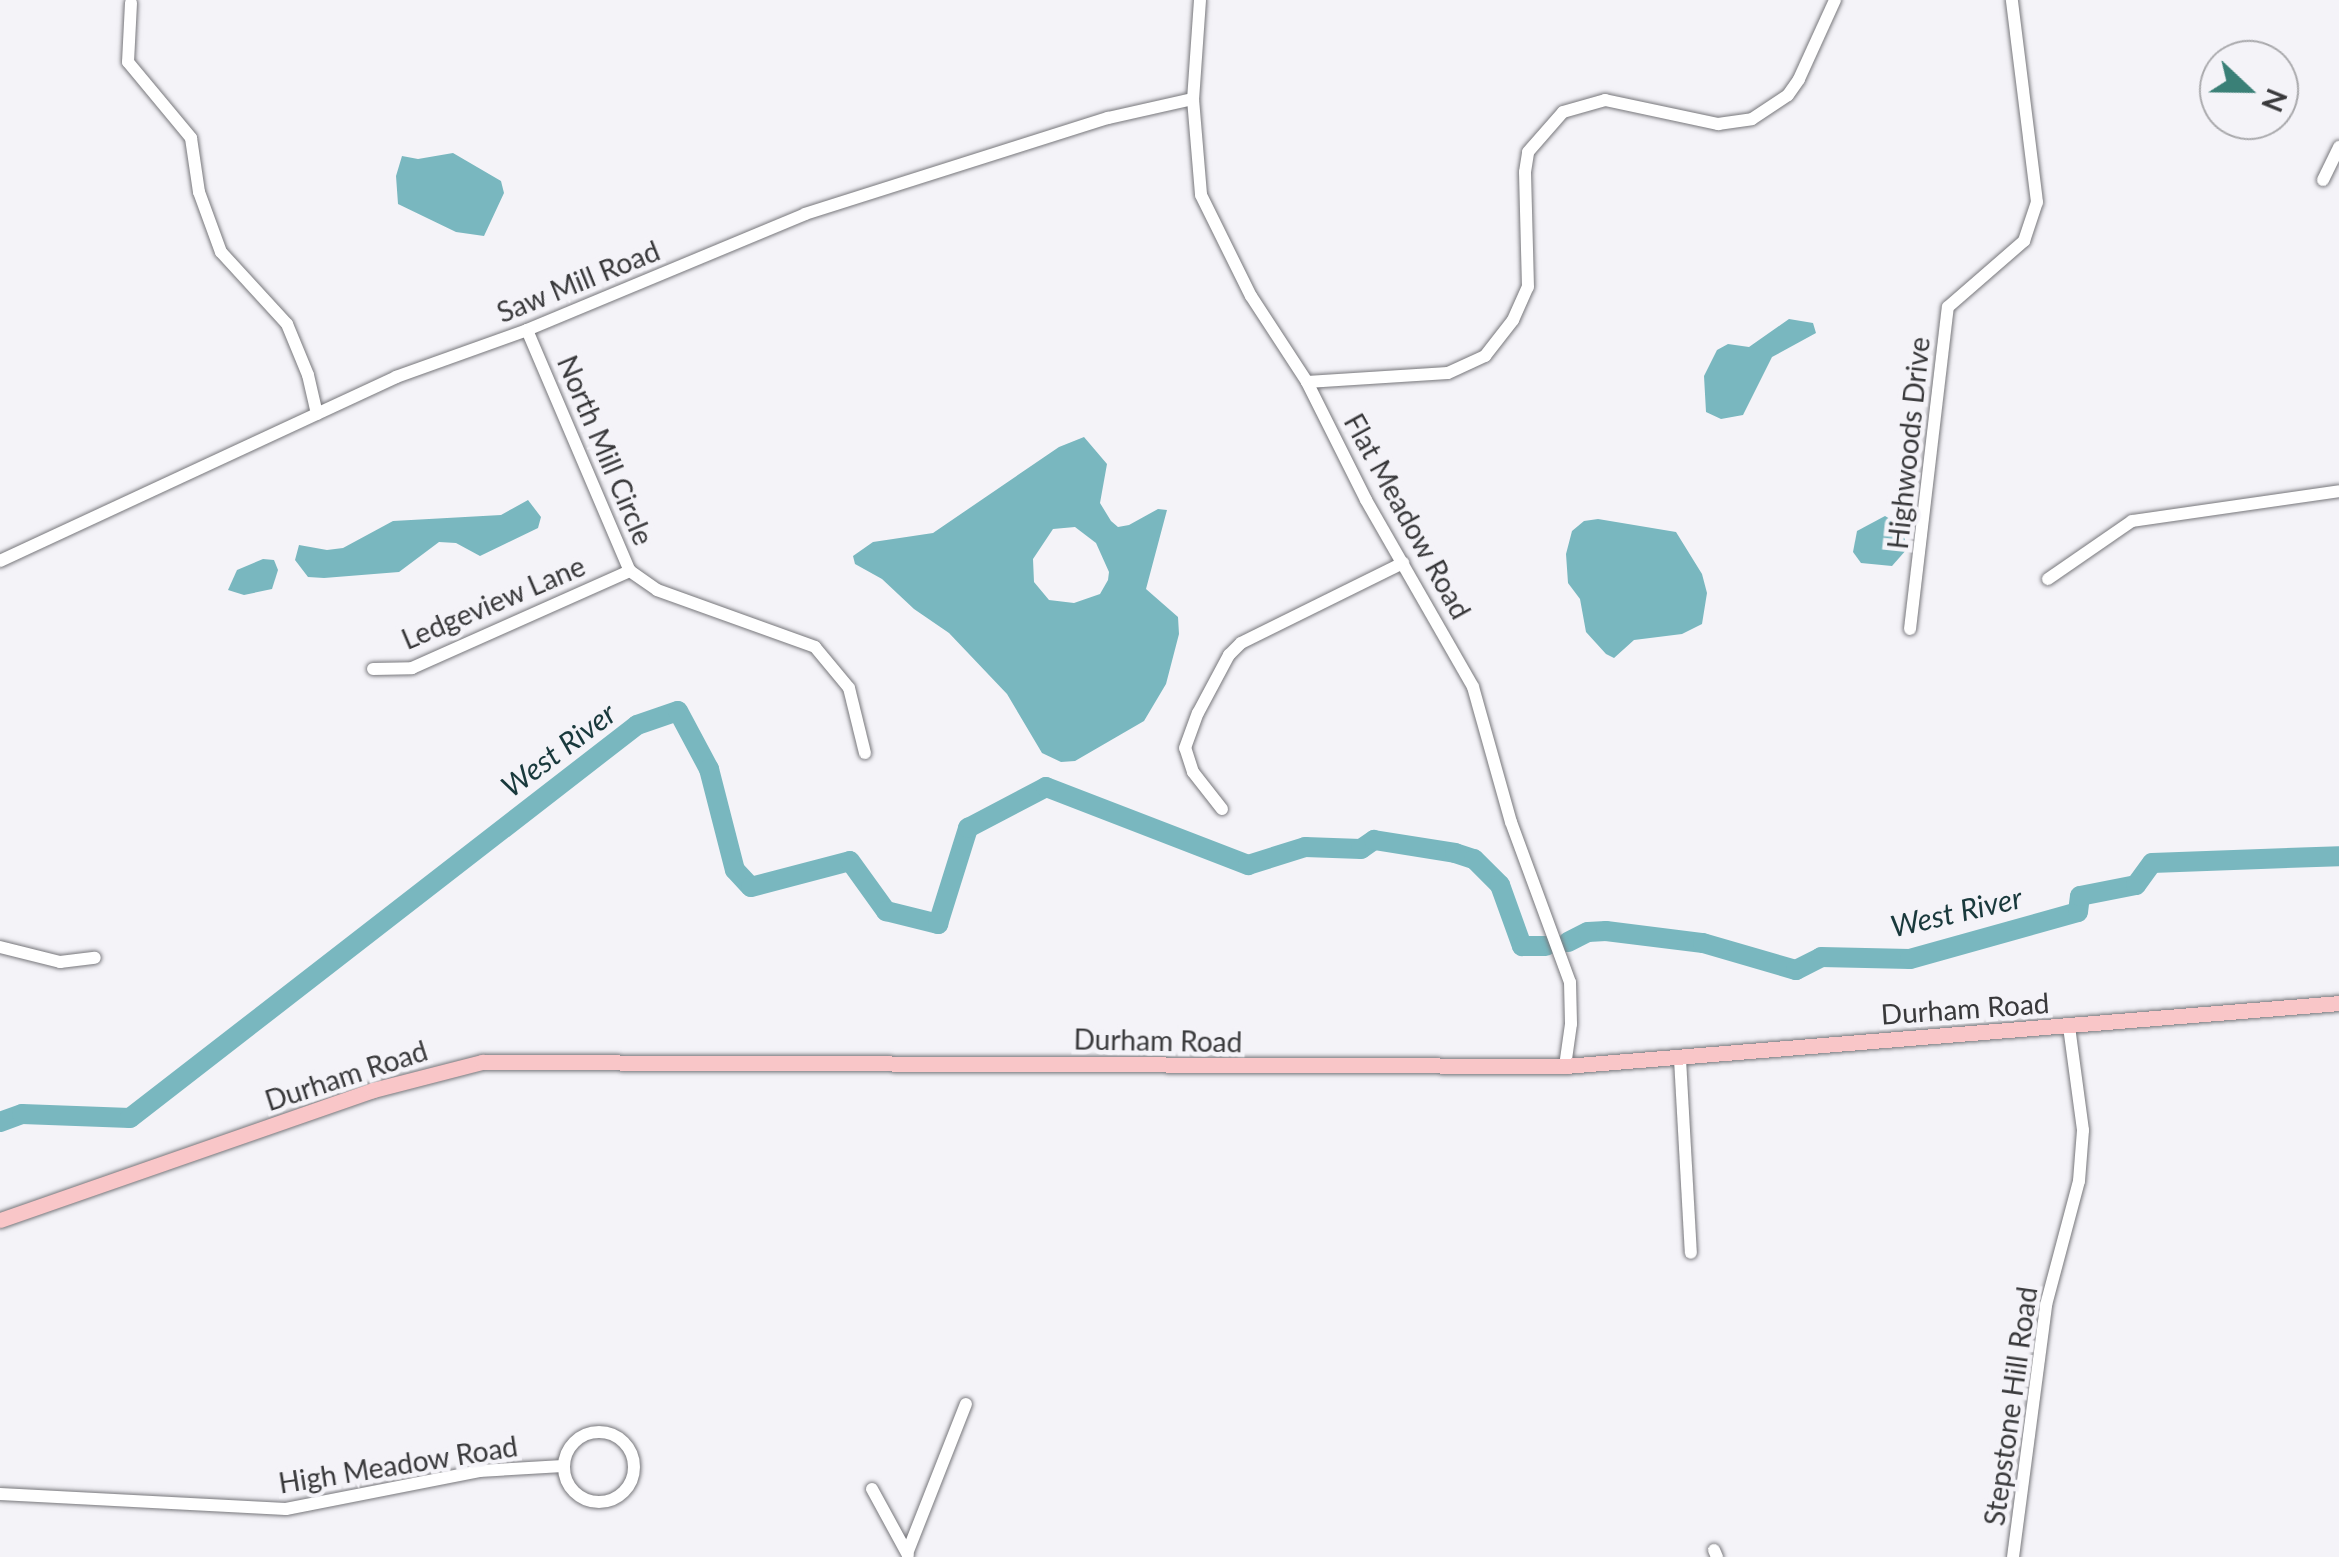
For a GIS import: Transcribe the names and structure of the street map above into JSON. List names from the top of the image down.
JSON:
{
  "streets": {
    "main road": ["Durham Road"],
    "street": [
      "Saw Mill Road",
      "Highwoods Drive",
      "North Mill Circle",
      "Flat Meadow Road",
      "Ledgeview Lane",
      "Stepstone Hill Road",
      "High Meadow Road"
    ]
  },
  "crossings": [
    ["Saw Mill Road", "North Mill Circle"],
    ["Saw Mill Road", "Flat Meadow Road"],
    ["North Mill Circle", "Ledgeview Lane"],
    ["Flat Meadow Road", "Durham Road"],
    ["Durham Road", "Stepstone Hill Road"]
  ],
  "water": ["West River"],
  "north": "right"
}
